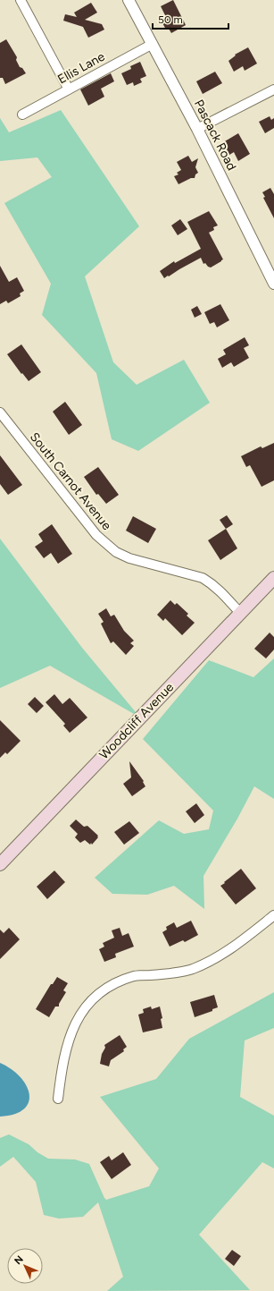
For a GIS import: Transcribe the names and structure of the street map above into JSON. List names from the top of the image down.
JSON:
{
  "streets": {
    "main road": ["Woodcliff Avenue"],
    "street": ["Ellis Lane", "Pascack Road", "South Carnot Avenue"]
  },
  "crossings": [
    ["Ellis Lane", "Pascack Road"],
    ["South Carnot Avenue", "Woodcliff Avenue"]
  ],
  "scale_bar": "50 m",
  "north": "top left"
}
